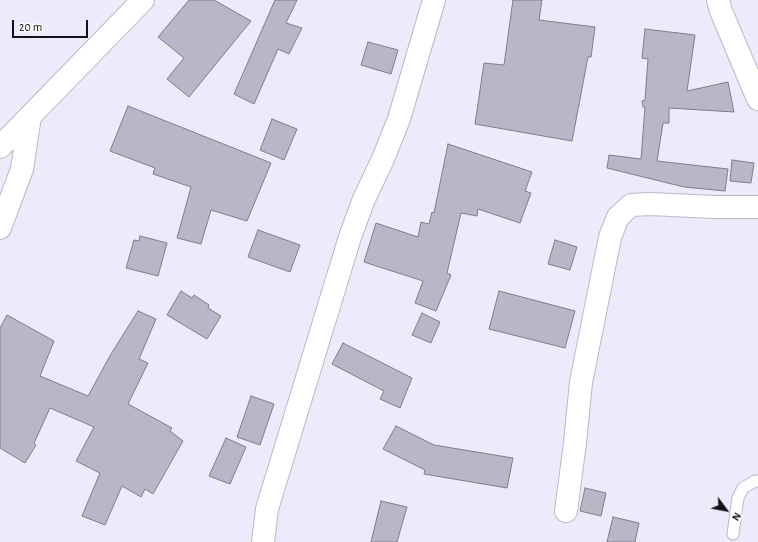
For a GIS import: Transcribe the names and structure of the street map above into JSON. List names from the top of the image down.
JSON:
{
  "scale_bar": "20 m",
  "north": "bottom right"
}
